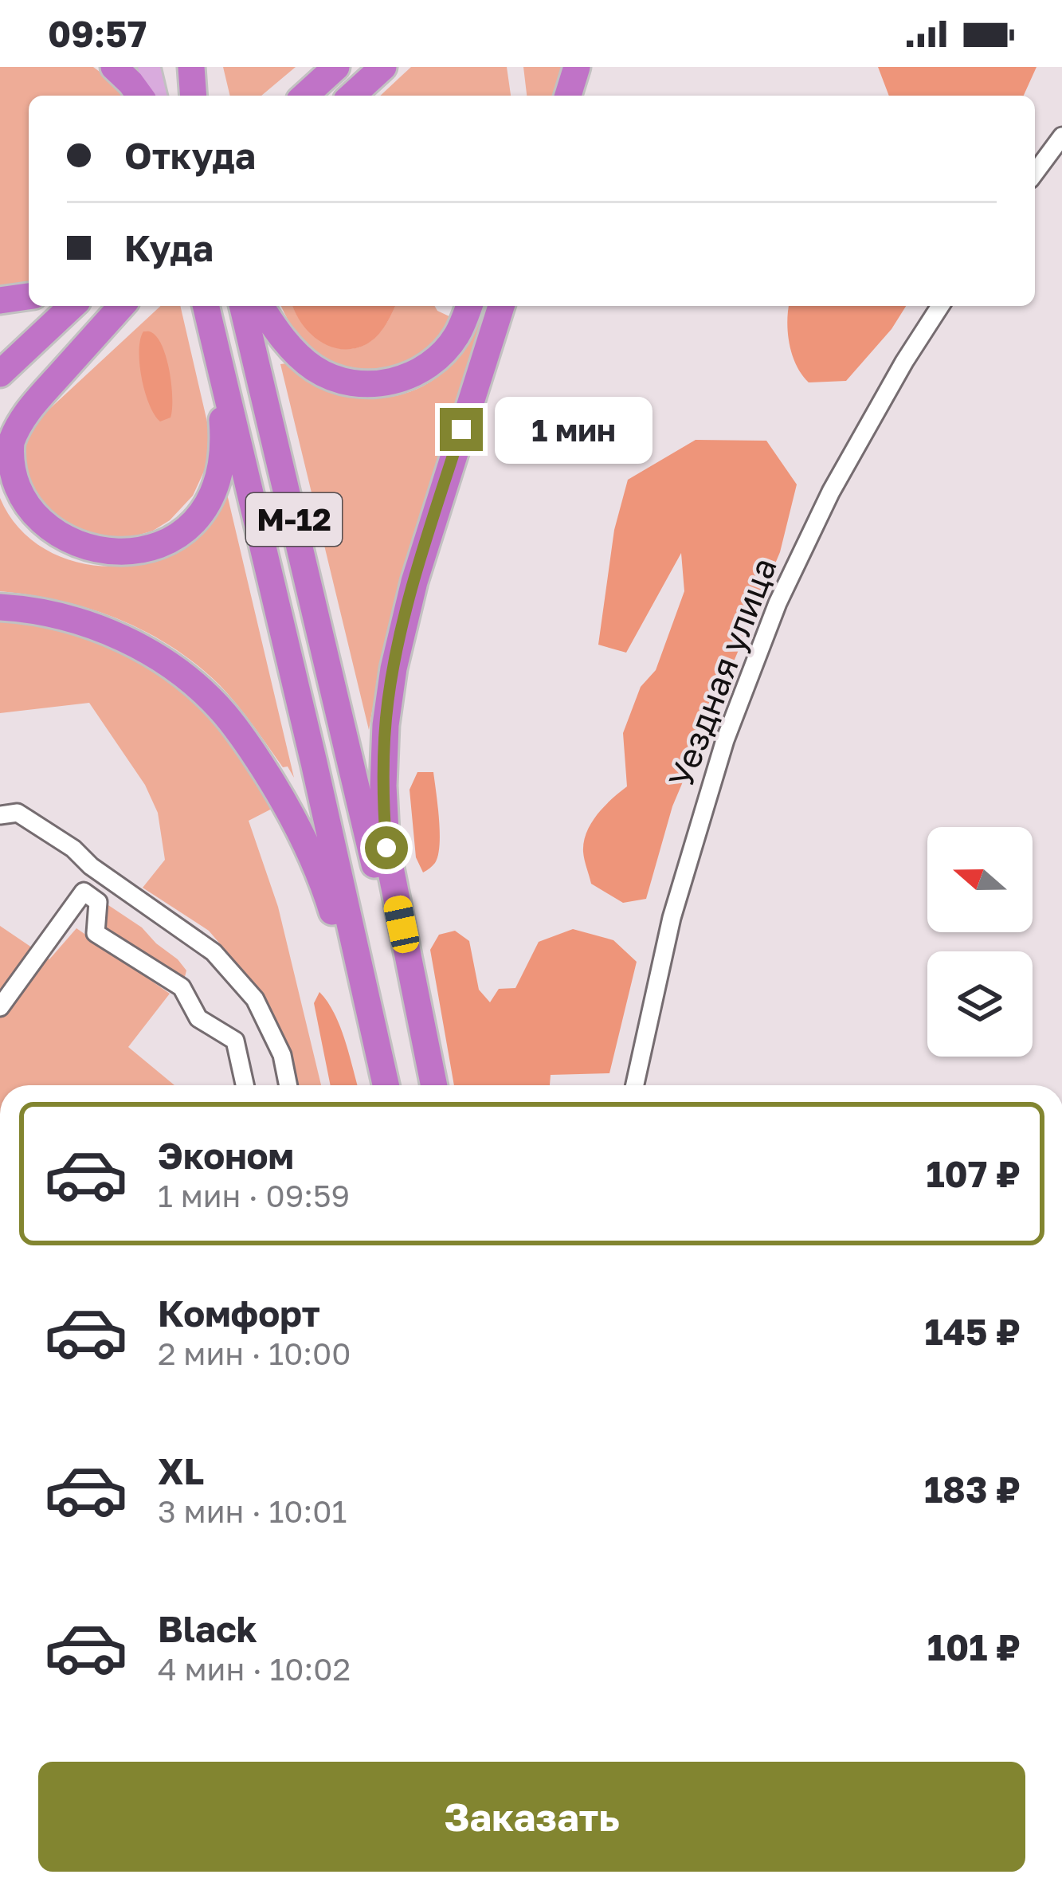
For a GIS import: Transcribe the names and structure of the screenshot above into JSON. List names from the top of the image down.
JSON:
{
  "streets": {
    "highway": ["М-12"],
    "street": ["Уездная улица"]
  },
  "north": "left",
  "page": {
    "status": "09:57",
    "banner": ["Откуда", "Куда"],
    "bubble": "1 мин",
    "list": [
      {
        "name": "Эконом",
        "note": "1 мин · 09:59",
        "value": "107 ₽"
      },
      {
        "name": "Комфорт",
        "note": "2 мин · 10:00",
        "value": "145 ₽"
      },
      {
        "name": "XL",
        "note": "3 мин · 10:01",
        "value": "183 ₽"
      },
      {
        "name": "Black",
        "note": "4 мин · 10:02",
        "value": "101 ₽"
      }
    ],
    "buttons": "Заказать"
  }
}
